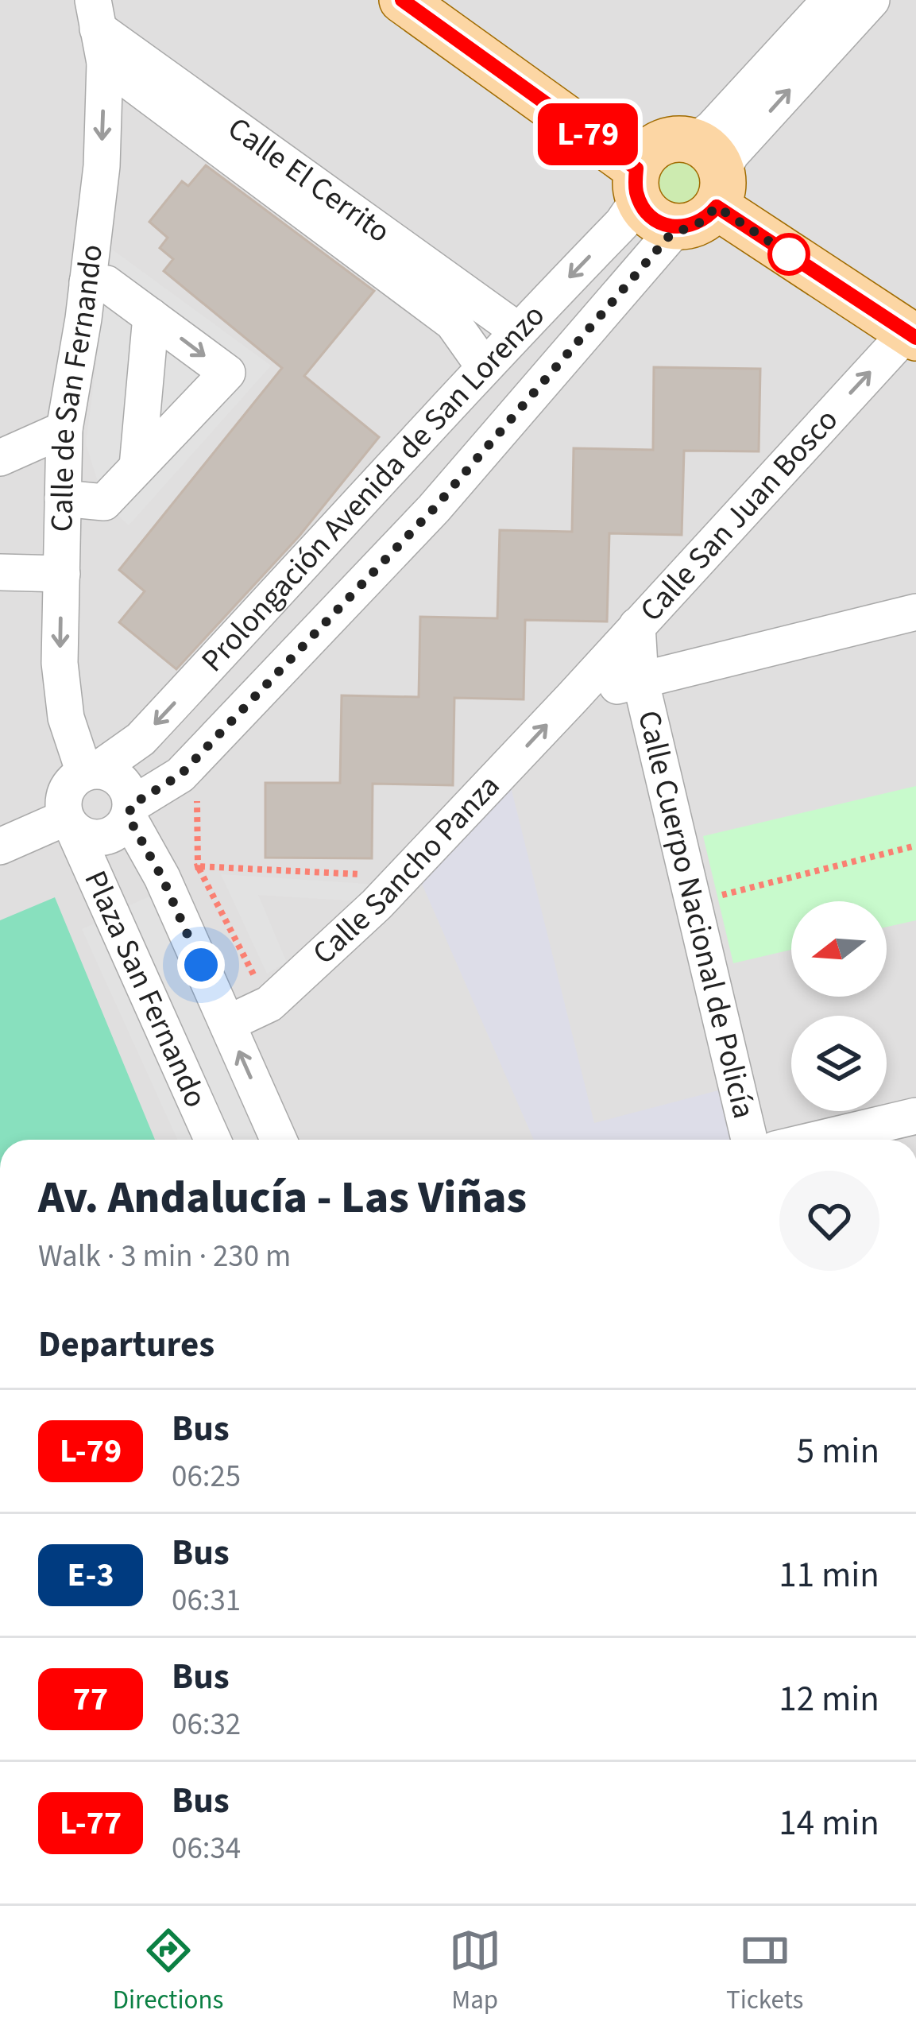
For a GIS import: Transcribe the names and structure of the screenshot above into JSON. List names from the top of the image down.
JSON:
{
  "streets": {
    "street": [
      "Calle El Cerrito",
      "Calle de San Fernando",
      "Prolongación Avenida de San Lorenzo",
      "Calle San Juan Bosco",
      "Calle Sancho Panza",
      "Calle Cuerpo Nacional de Policía",
      "Plaza San Fernando"
    ]
  },
  "crossings": [
    ["Calle El Cerrito", "Calle de San Fernando"],
    ["Calle El Cerrito", "Prolongación Avenida de San Lorenzo"],
    ["Calle de San Fernando", "Prolongación Avenida de San Lorenzo"],
    ["Calle de San Fernando", "Plaza San Fernando"],
    ["Prolongación Avenida de San Lorenzo", "Plaza San Fernando"],
    ["Calle San Juan Bosco", "Calle Sancho Panza"],
    ["Calle San Juan Bosco", "Calle Cuerpo Nacional de Policía"],
    ["Calle Sancho Panza", "Plaza San Fernando"]
  ],
  "one_way": ["Calle de San Fernando", "Calle San Juan Bosco", "Calle Sancho Panza"],
  "lines": ["bus line L-79"],
  "north": "left",
  "page": {
    "on_map": "L-79",
    "heading": [
      ["Av. Andalucía - Las Viñas", "Walk · 3 min · 230 m"],
      "Departures"
    ],
    "list": [
      {
        "mark": "L-79",
        "name": "Bus",
        "note": "06:25",
        "value": "5 min"
      },
      {
        "mark": "E-3",
        "name": "Bus",
        "note": "06:31",
        "value": "11 min"
      },
      {
        "mark": "77",
        "name": "Bus",
        "note": "06:32",
        "value": "12 min"
      },
      {
        "mark": "L-77",
        "name": "Bus",
        "note": "06:34",
        "value": "14 min"
      }
    ],
    "tabs": ["Directions", "Map", "Tickets"]
  }
}
